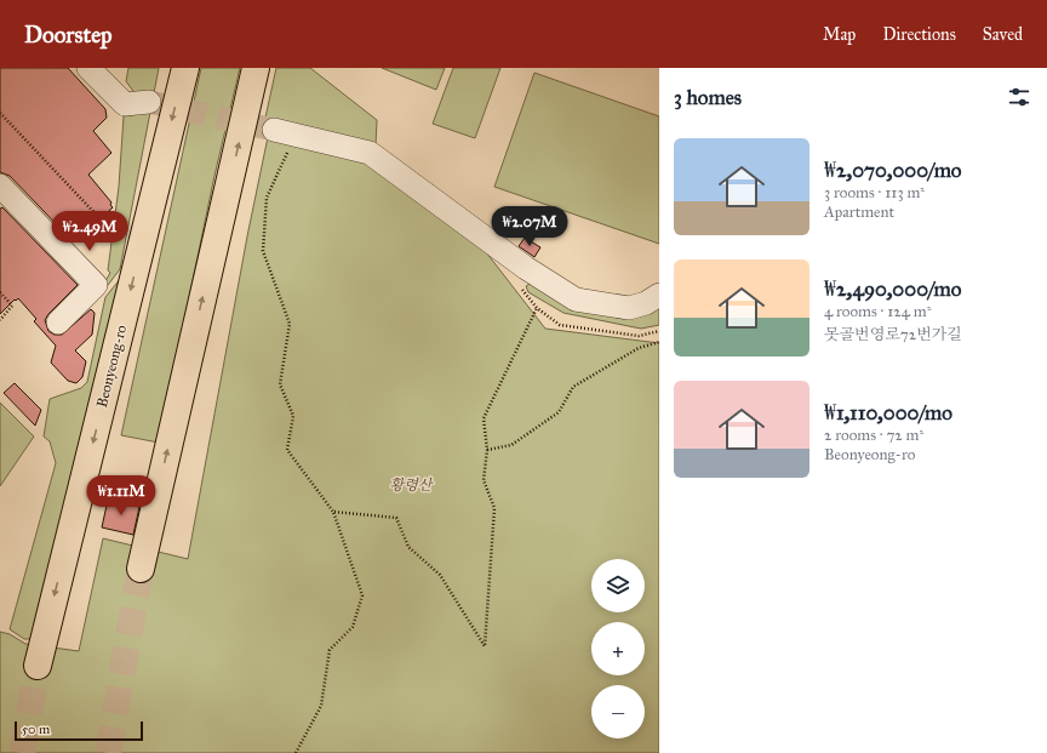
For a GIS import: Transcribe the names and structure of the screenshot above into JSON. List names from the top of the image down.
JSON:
{
  "streets": {
    "highway": ["Beonyeong-ro"]
  },
  "parks": ["황령산"],
  "scale_bar": "50 m",
  "page": {
    "header": "Doorstep",
    "nav": ["Map", "Directions", "Saved"],
    "heading": "3 homes",
    "list": [
      {
        "name": "₩2,070,000/mo",
        "note": "3 rooms · 113 m² · Apartment"
      },
      {
        "name": "₩2,490,000/mo",
        "note": "4 rooms · 124 m² · 못골번영로72번가길"
      },
      {
        "name": "₩1,110,000/mo",
        "note": "2 rooms · 72 m² · Beonyeong-ro"
      }
    ],
    "price": ["₩2.07M", "₩2.49M", "₩1.11M"],
    "map_buttons": ["+", "−"],
    "scale": "50 m"
  }
}
